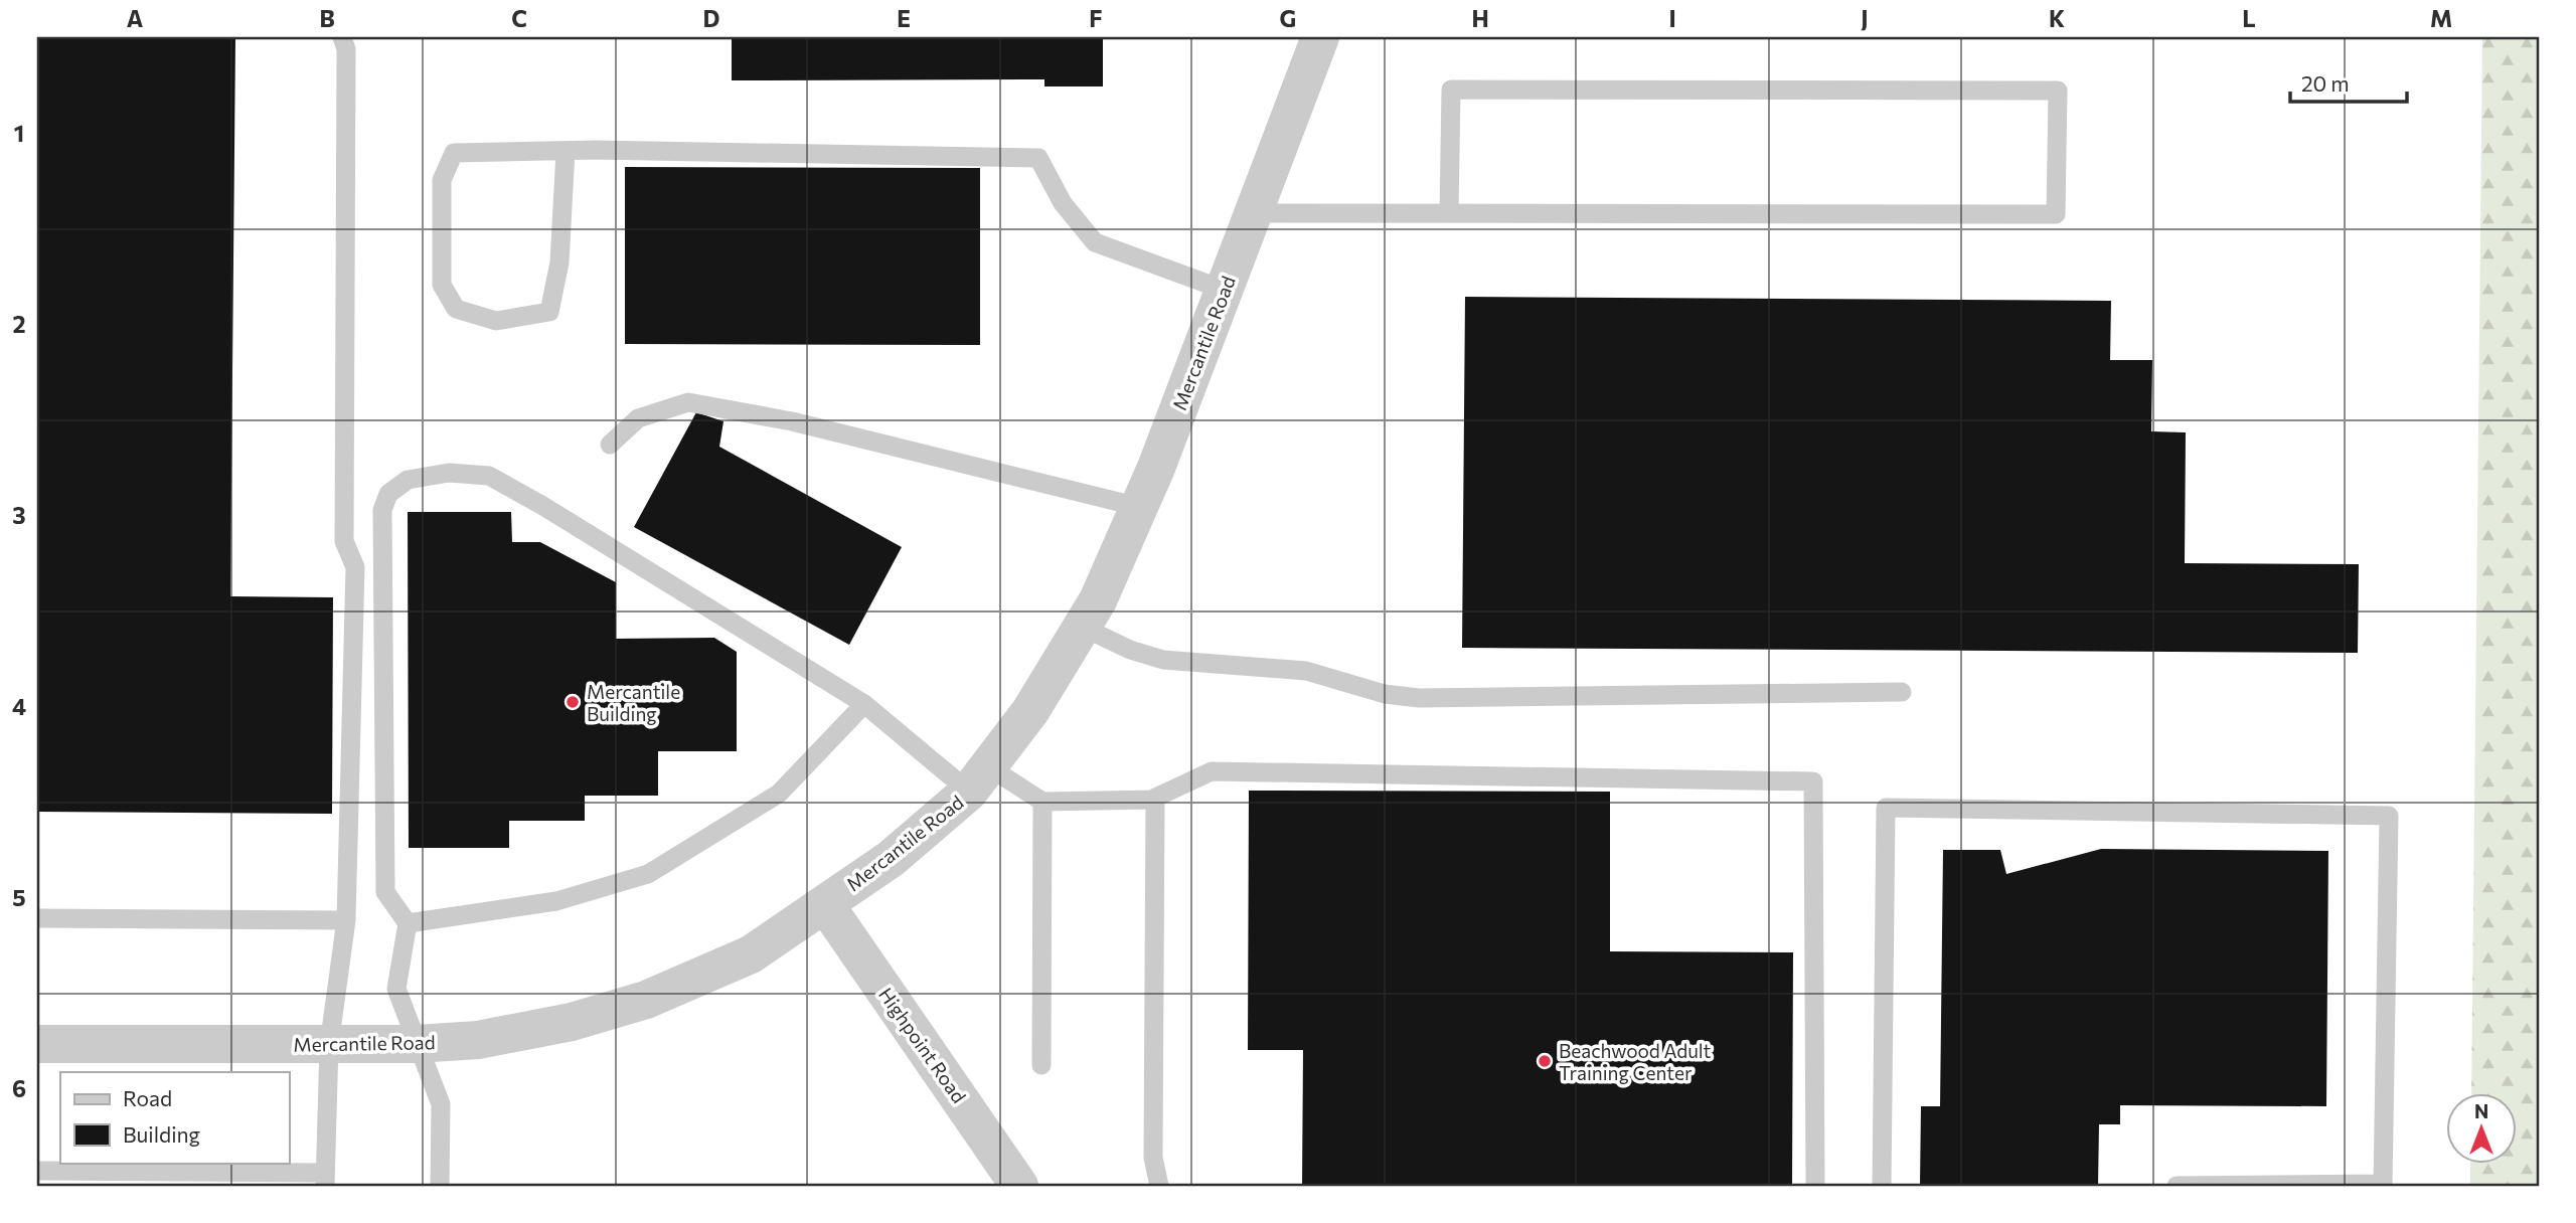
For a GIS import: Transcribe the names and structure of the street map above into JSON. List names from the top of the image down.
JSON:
{
  "streets": {
    "street": ["Mercantile Road", "Highpoint Road"]
  },
  "crossings": [
    ["Mercantile Road", "Highpoint Road"]
  ],
  "places": ["Mercantile Building", "Beachwood Adult Training Center"],
  "legend": ["Road", "Building"],
  "scale_bar": "20 m",
  "north": "top",
  "grid": {
    "columns": [
      "A",
      "B",
      "C",
      "D",
      "E",
      "F",
      "G",
      "H",
      "I",
      "J",
      "K",
      "L",
      "M"
    ],
    "rows": [
      "1",
      "2",
      "3",
      "4",
      "5",
      "6"
    ]
  }
}
